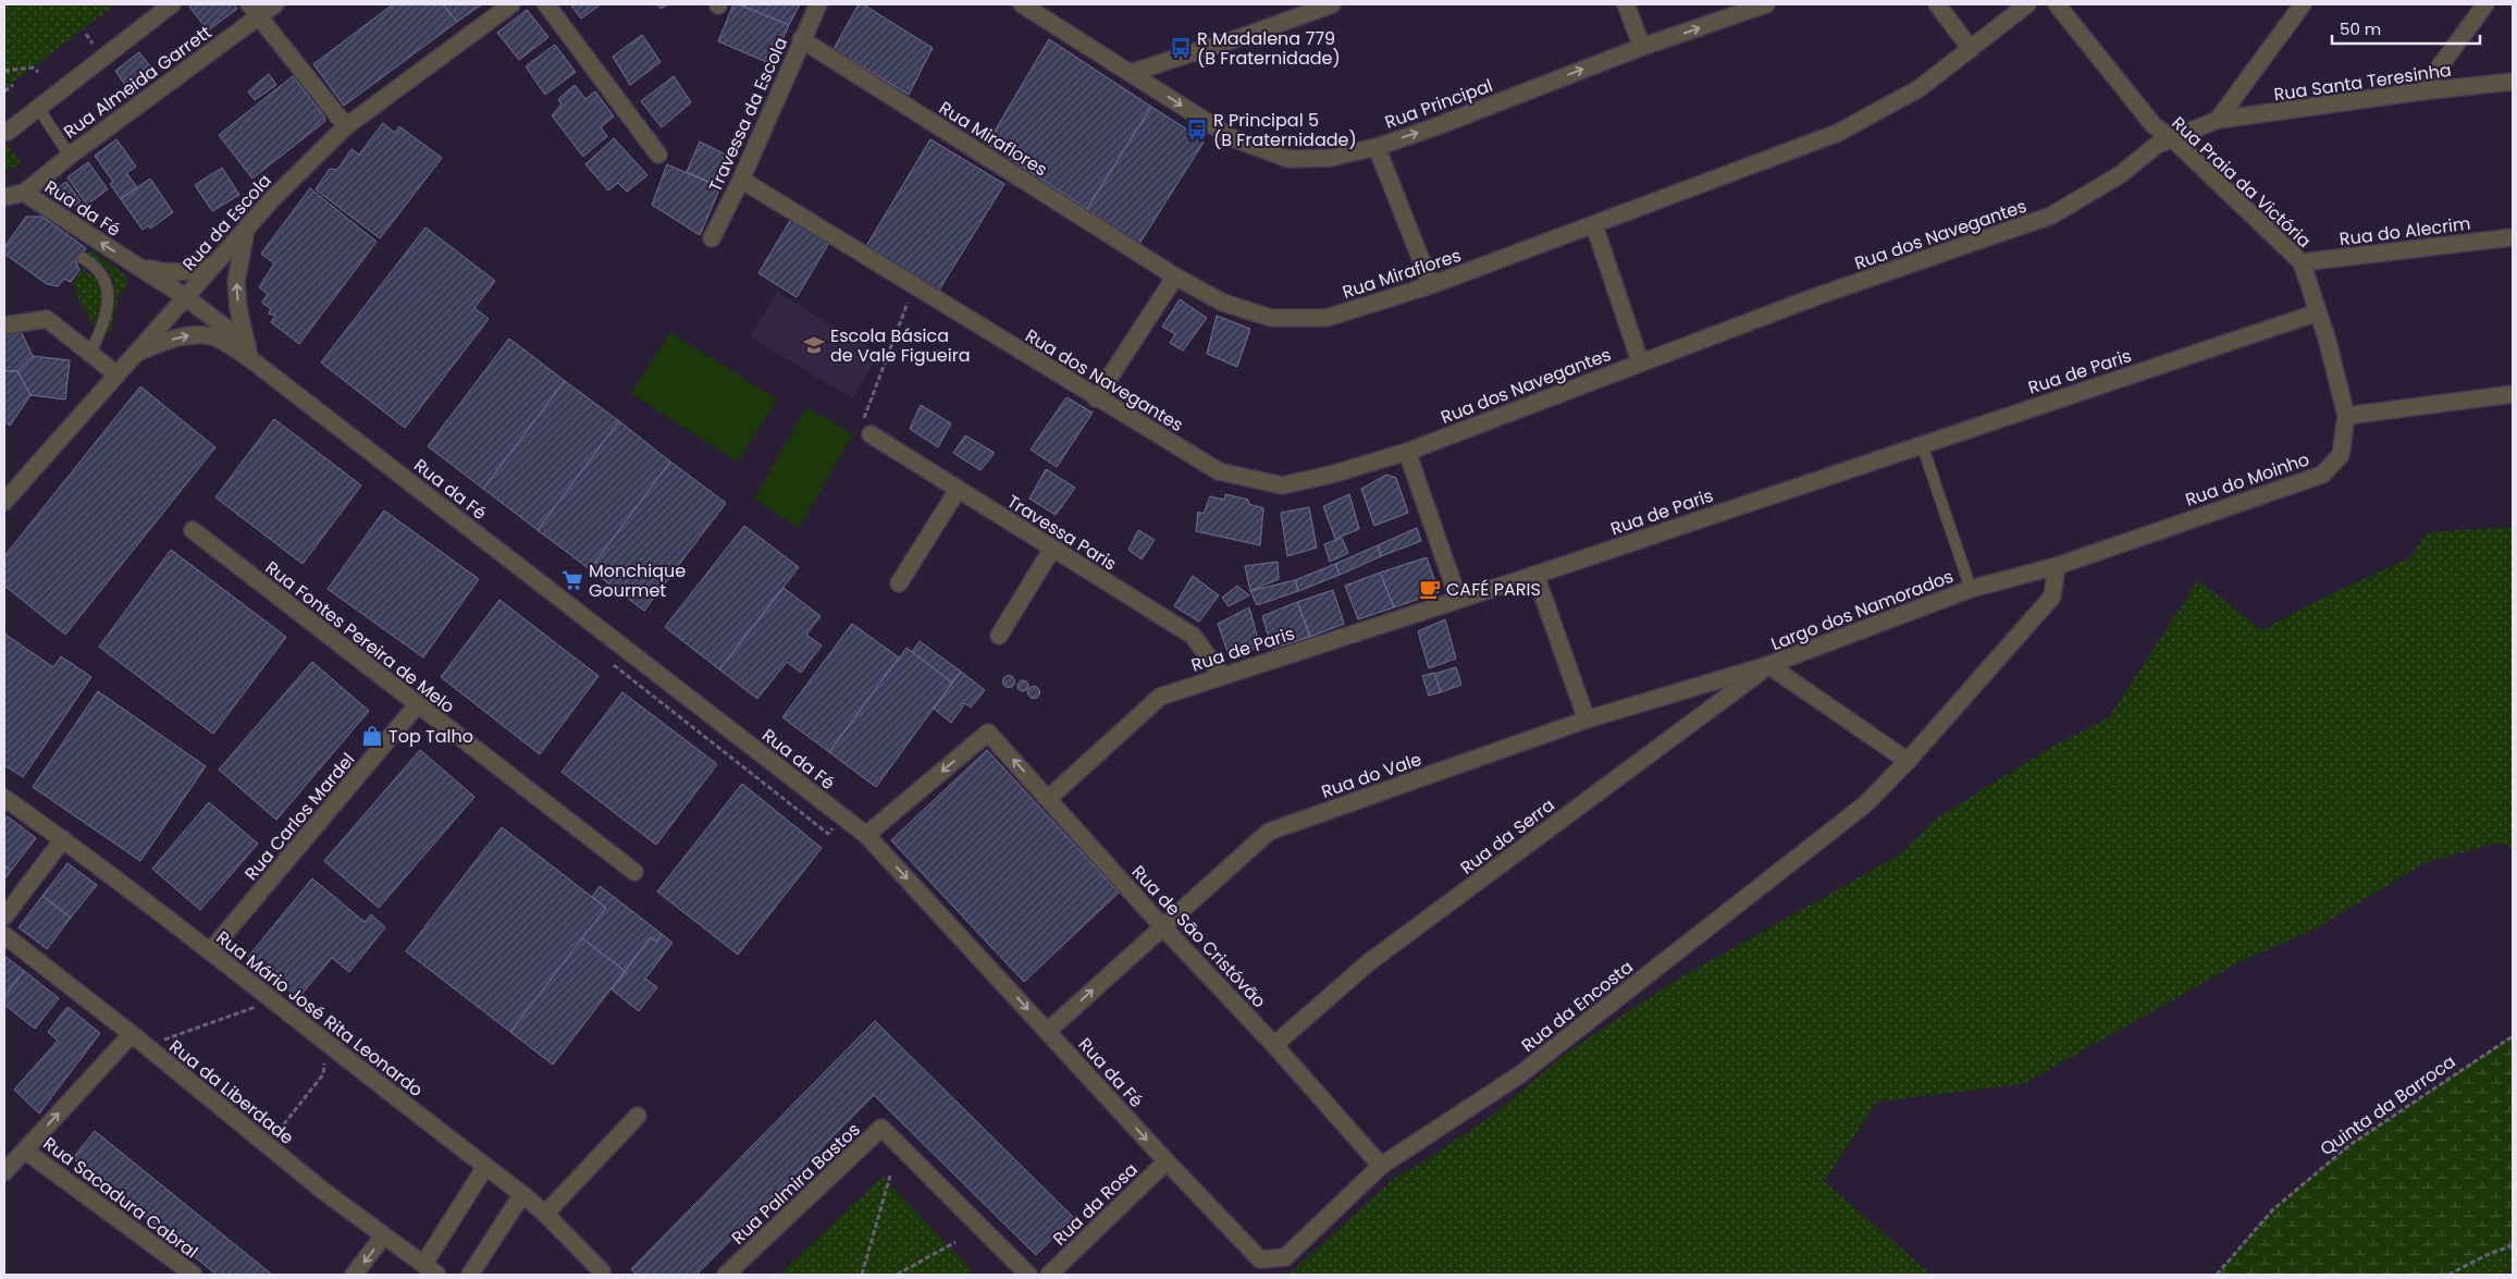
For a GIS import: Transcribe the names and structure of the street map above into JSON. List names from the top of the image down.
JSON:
{
  "streets": {
    "street": [
      "Rua Almeida Garrett",
      "Rua Santa Teresinha",
      "Rua Principal",
      "Travessa da Escola",
      "Rua Miraflores",
      "Rua Praia da Victória",
      "Rua da Fé",
      "Rua da Escola",
      "Rua do Alecrim",
      "Rua dos Navegantes",
      "Rua de Paris",
      "Rua do Moinho",
      "Travessa Paris",
      "Largo dos Namorados",
      "Rua Fontes Pereira de Melo",
      "Rua do Vale",
      "Rua Carlos Mardel",
      "Rua da Serra",
      "Rua de São Cristóvão",
      "Rua da Encosta",
      "Rua Mário José Rita Leonardo",
      "Rua da Liberdade",
      "Rua Palmira Bastos",
      "Rua Sacadura Cabral",
      "Rua da Rosa"
    ],
    "path": ["Quinta da Barroca"]
  },
  "crossings": [
    ["Rua Almeida Garrett", "Rua da Fé"],
    ["Rua Santa Teresinha", "Rua dos Navegantes"],
    ["Travessa da Escola", "Rua Miraflores"],
    ["Travessa da Escola", "Rua dos Navegantes"],
    ["Rua Praia da Victória", "Rua do Alecrim"],
    ["Rua Praia da Victória", "Rua dos Navegantes"],
    ["Rua Praia da Victória", "Rua de Paris"],
    ["Rua Praia da Victória", "Rua do Moinho"],
    ["Rua da Fé", "Rua da Escola"],
    ["Rua da Fé", "Rua do Vale"],
    ["Rua da Fé", "Rua de São Cristóvão"],
    ["Rua da Fé", "Rua da Encosta"],
    ["Rua da Fé", "Rua da Rosa"],
    ["Rua de Paris", "Travessa Paris"],
    ["Rua de Paris", "Rua de São Cristóvão"],
    ["Rua do Moinho", "Largo dos Namorados"],
    ["Largo dos Namorados", "Rua do Vale"],
    ["Largo dos Namorados", "Rua da Serra"],
    ["Largo dos Namorados", "Rua da Encosta"],
    ["Rua Fontes Pereira de Melo", "Rua Carlos Mardel"],
    ["Rua do Vale", "Rua da Serra"],
    ["Rua do Vale", "Rua de São Cristóvão"],
    ["Rua Carlos Mardel", "Rua Mário José Rita Leonardo"],
    ["Rua da Serra", "Rua de São Cristóvão"],
    ["Rua de São Cristóvão", "Rua da Encosta"]
  ],
  "one_way": ["Rua Principal"],
  "places": {
    "bus stop": ["R Madalena 779 (B Fraternidade)", "R Principal 5 (B Fraternidade)"],
    "school or university": ["Escola Básica de Vale Figueira"],
    "supermarket": ["Monchique Gourmet"],
    "cafe": ["CAFÉ PARIS"],
    "shop": ["Top Talho"]
  },
  "scale_bar": "50 m"
}
